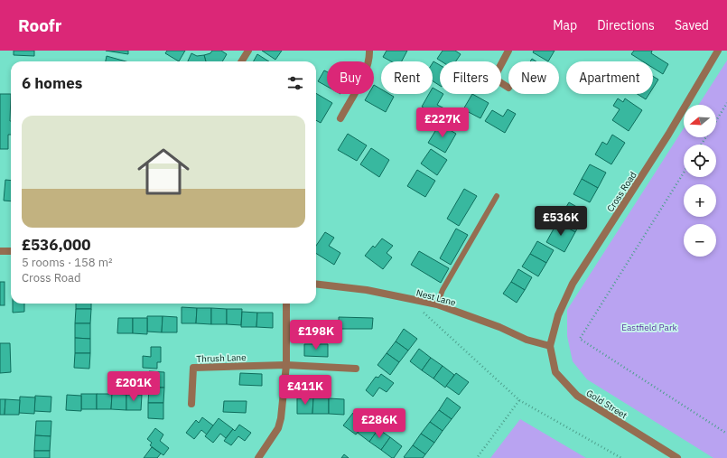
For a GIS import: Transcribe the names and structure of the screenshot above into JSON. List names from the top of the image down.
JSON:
{
  "streets": {
    "street": [
      "Cross Road",
      "Nest Lane",
      "Thrush Lane",
      "Gold Street"
    ]
  },
  "crossings": [
    ["Cross Road", "Nest Lane"],
    ["Cross Road", "Gold Street"],
    ["Nest Lane", "Gold Street"]
  ],
  "parks": ["Eastfield Park"],
  "north": "left",
  "page": {
    "header": "Roofr",
    "nav": ["Map", "Directions", "Saved"],
    "chip": [
      "Buy",
      "Rent",
      "Filters",
      "New",
      "Apartment"
    ],
    "heading": "6 homes",
    "map_buttons": ["+", "−"],
    "list": [
      {
        "name": "£536,000",
        "note": "5 rooms · 158 m² · Cross Road"
      }
    ],
    "price": [
      "£227K",
      "£536K",
      "£198K",
      "£201K",
      "£411K",
      "£286K"
    ]
  }
}
